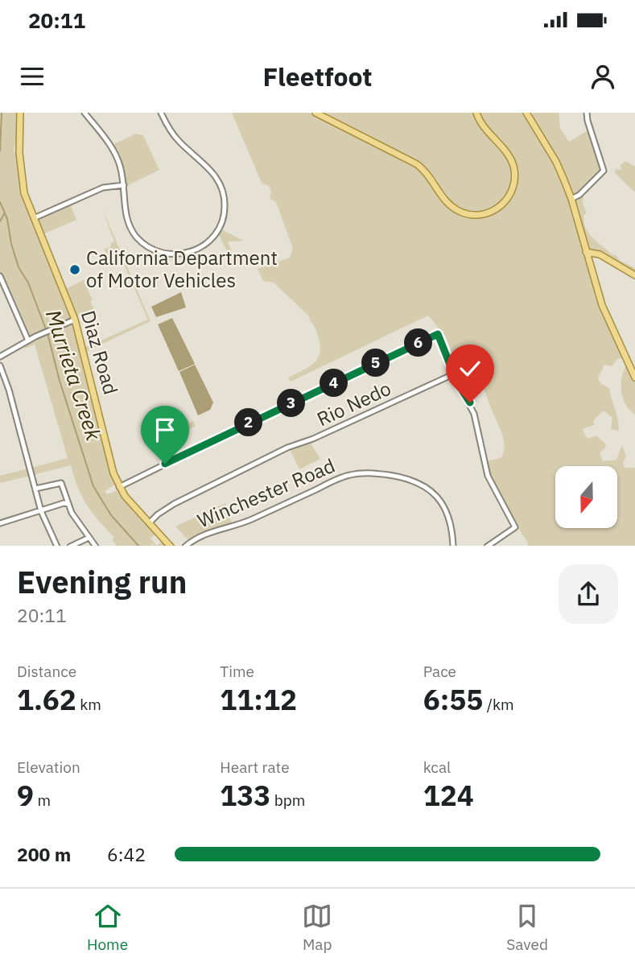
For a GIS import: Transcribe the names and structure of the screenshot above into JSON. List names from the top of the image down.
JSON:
{
  "streets": {
    "main road": ["Diaz Road"],
    "street": ["Rio Nedo", "Winchester Road"]
  },
  "crossings": [
    ["Diaz Road", "Rio Nedo"]
  ],
  "water": ["Murrieta Creek"],
  "places": ["California Department of Motor Vehicles"],
  "north": "bottom",
  "page": {
    "status": "20:11",
    "header": "Fleetfoot",
    "pins": [
      "6",
      "5",
      "4",
      "3",
      "2"
    ],
    "heading": ["Evening run", "20:11"],
    "stats": [
      ["Distance", "1.62 km"],
      ["Time", "11:12"],
      ["Pace", "6:55 /km"],
      ["Elevation", "9 m"],
      ["Heart rate", "133 bpm"],
      ["kcal", "124"]
    ],
    "list": [
      {
        "name": "200 m",
        "note": "6:42"
      }
    ],
    "tabs": ["Home", "Map", "Saved"]
  }
}
